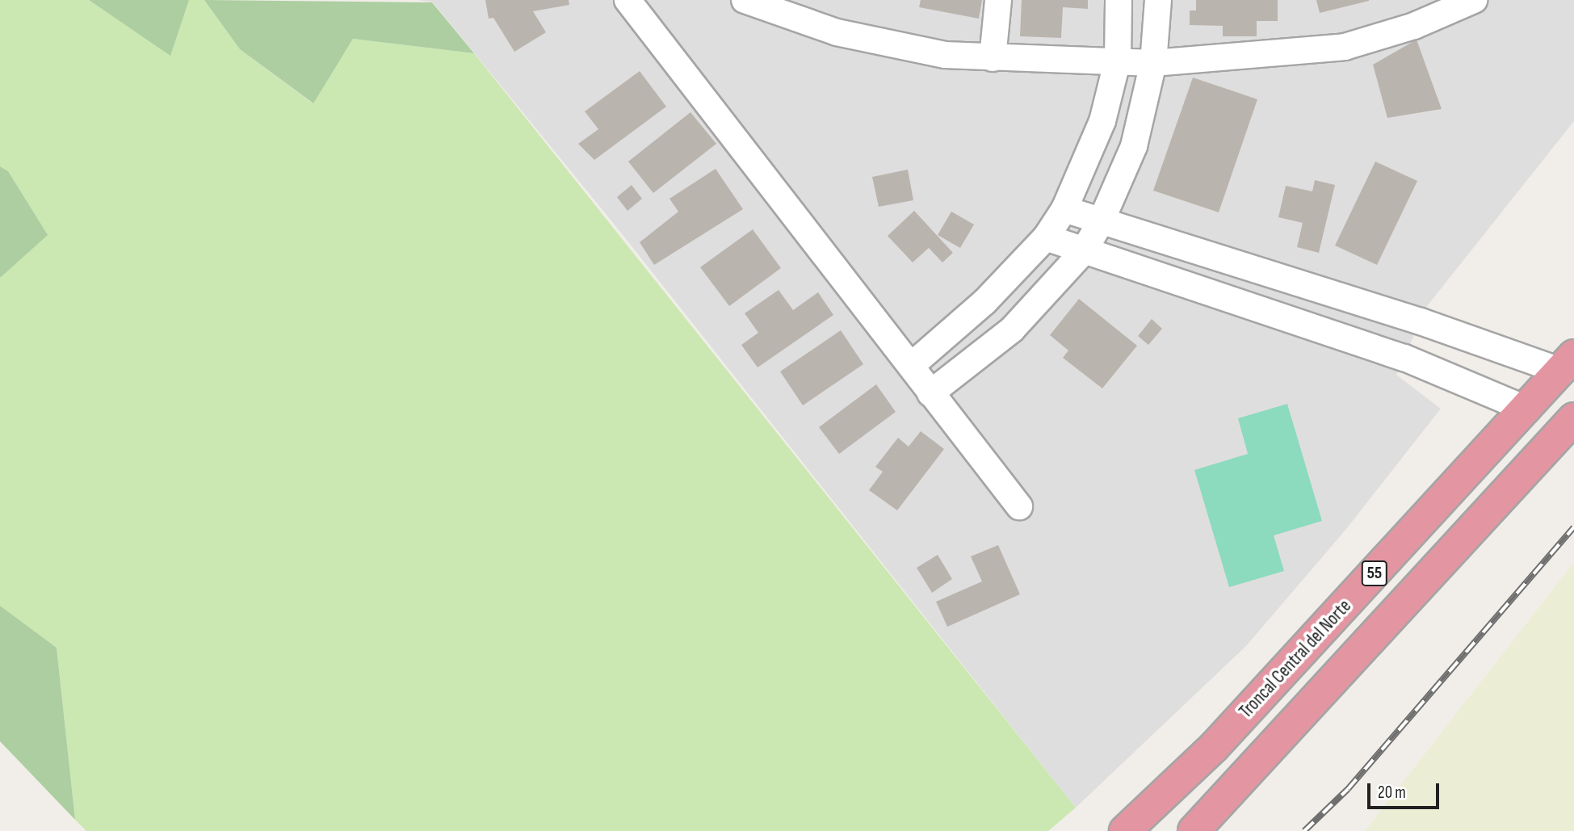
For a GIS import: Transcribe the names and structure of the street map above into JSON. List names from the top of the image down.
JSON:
{
  "streets": {
    "highway": ["55", "Troncal Central del Norte"]
  },
  "scale_bar": "20 m"
}
